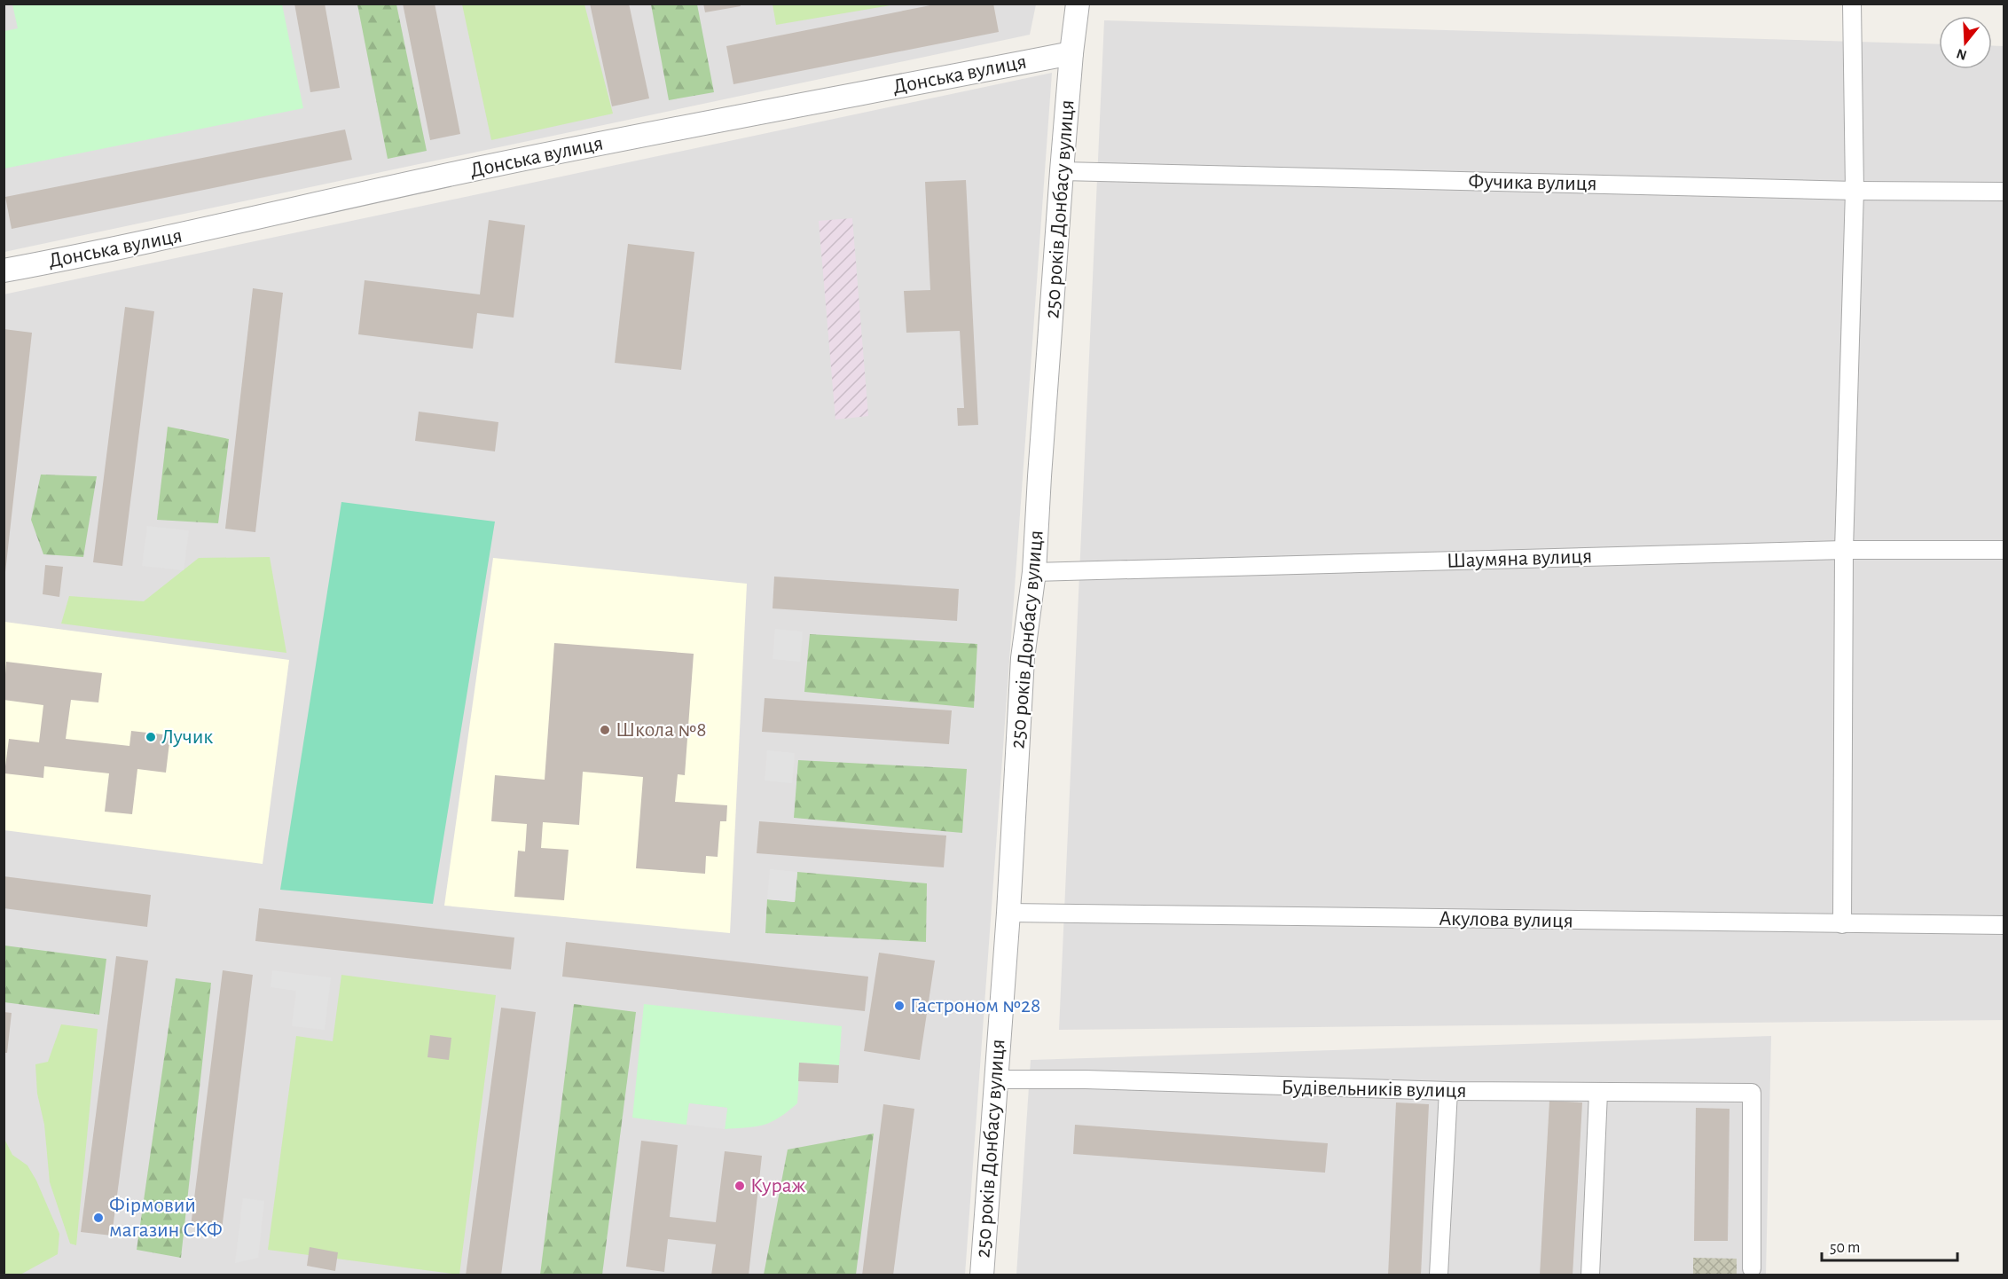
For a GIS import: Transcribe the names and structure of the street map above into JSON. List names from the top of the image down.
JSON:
{
  "streets": {
    "street": [
      "Донська вулиця",
      "Фучика вулиця",
      "250 років Донбасу вулиця",
      "Шаумяна вулиця",
      "Акулова вулиця",
      "Будівельників вулиця"
    ]
  },
  "crossings": [
    ["Донська вулиця", "250 років Донбасу вулиця"],
    ["Фучика вулиця", "250 років Донбасу вулиця"],
    ["250 років Донбасу вулиця", "Шаумяна вулиця"],
    ["250 років Донбасу вулиця", "Акулова вулиця"],
    ["250 років Донбасу вулиця", "Будівельників вулиця"]
  ],
  "places": [
    "Школа №8",
    "Лучик",
    "Гастроном №28",
    "Кураж",
    "Фірмовий магазин СКФ"
  ],
  "scale_bar": "50 m",
  "north": "bottom"
}
